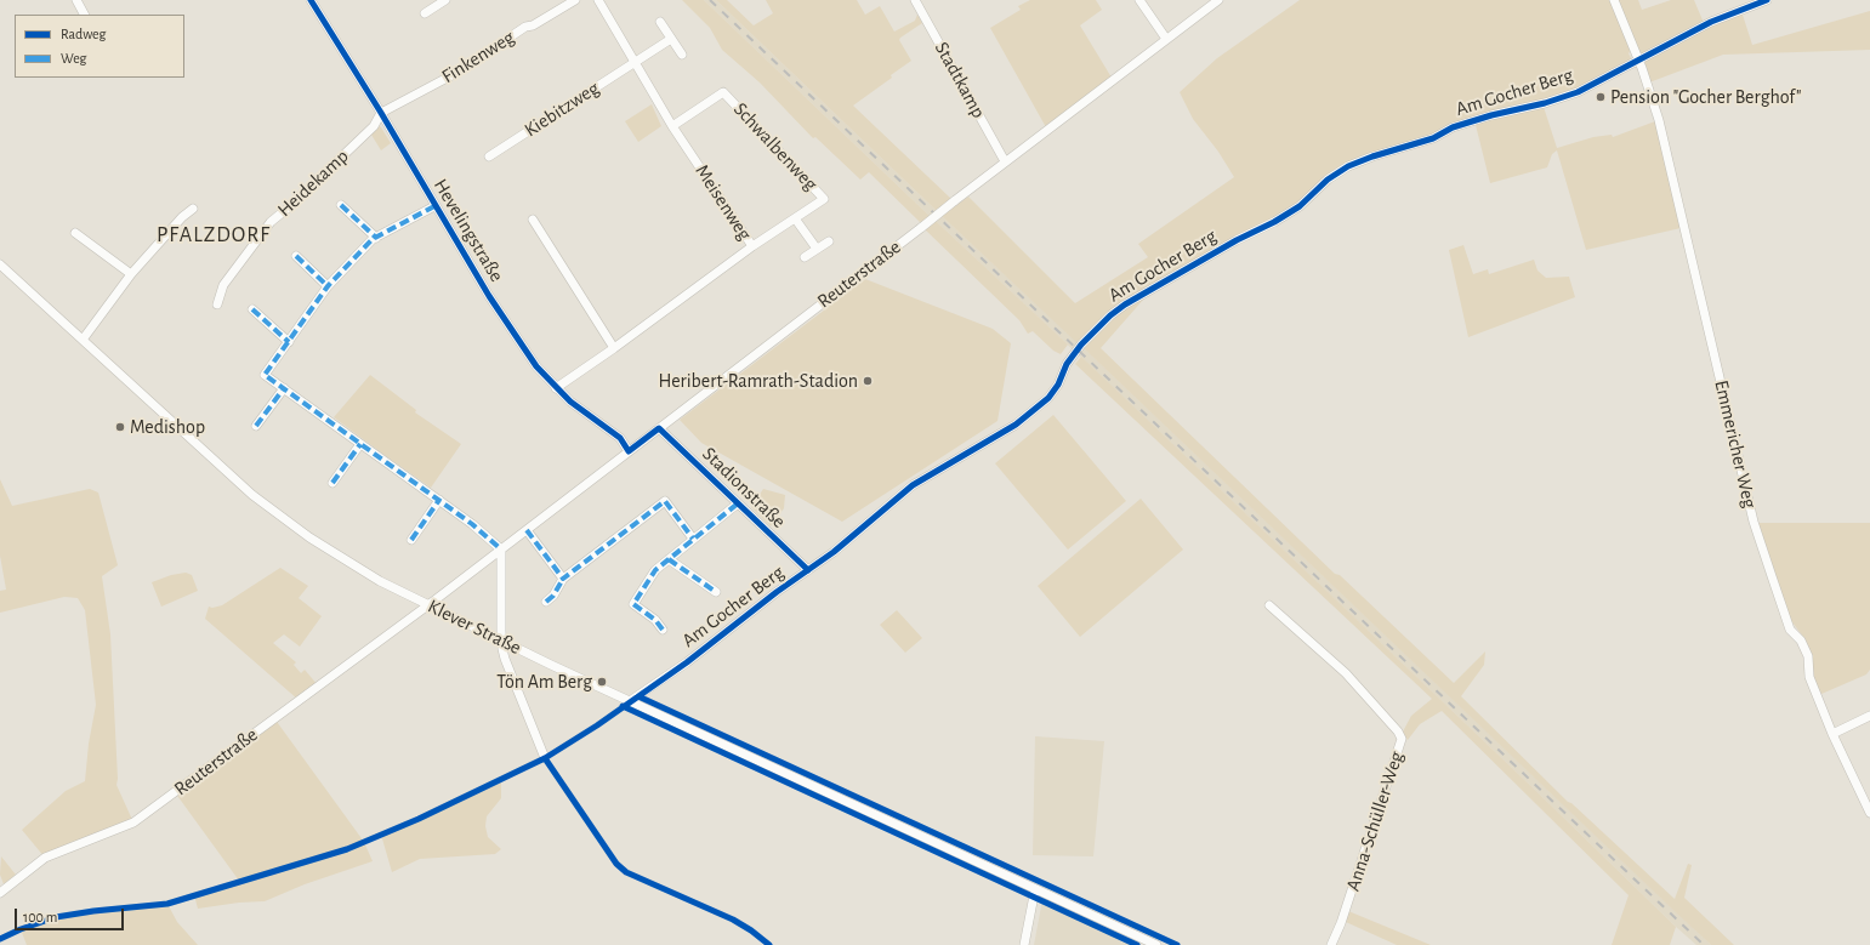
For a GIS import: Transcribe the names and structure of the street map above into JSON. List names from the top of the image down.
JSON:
{
  "streets": {
    "street": [
      "Finkenweg",
      "Stadtkamp",
      "Am Gocher Berg",
      "Kiebitzweg",
      "Schwalbenweg",
      "Heidekamp",
      "Meisenweg",
      "Hevelingstraße",
      "Reuterstraße",
      "Emmericher Weg",
      "Stadionstraße",
      "Klever Straße",
      "Anna-Schüller-Weg"
    ]
  },
  "crossings": [
    ["Finkenweg", "Heidekamp"],
    ["Finkenweg", "Hevelingstraße"],
    ["Stadtkamp", "Reuterstraße"],
    ["Am Gocher Berg", "Emmericher Weg"],
    ["Am Gocher Berg", "Stadionstraße"],
    ["Am Gocher Berg", "Klever Straße"],
    ["Kiebitzweg", "Meisenweg"],
    ["Schwalbenweg", "Meisenweg"],
    ["Heidekamp", "Hevelingstraße"],
    ["Meisenweg", "Hevelingstraße"],
    ["Hevelingstraße", "Reuterstraße"],
    ["Reuterstraße", "Stadionstraße"],
    ["Reuterstraße", "Klever Straße"]
  ],
  "districts": ["PFALZDORF"],
  "places": [
    "Pension \"Gocher Berghof\"",
    "Heribert-Ramrath-Stadion",
    "Medishop",
    "Tön Am Berg"
  ],
  "legend": ["Radweg", "Weg"],
  "scale_bar": "100 m"
}
